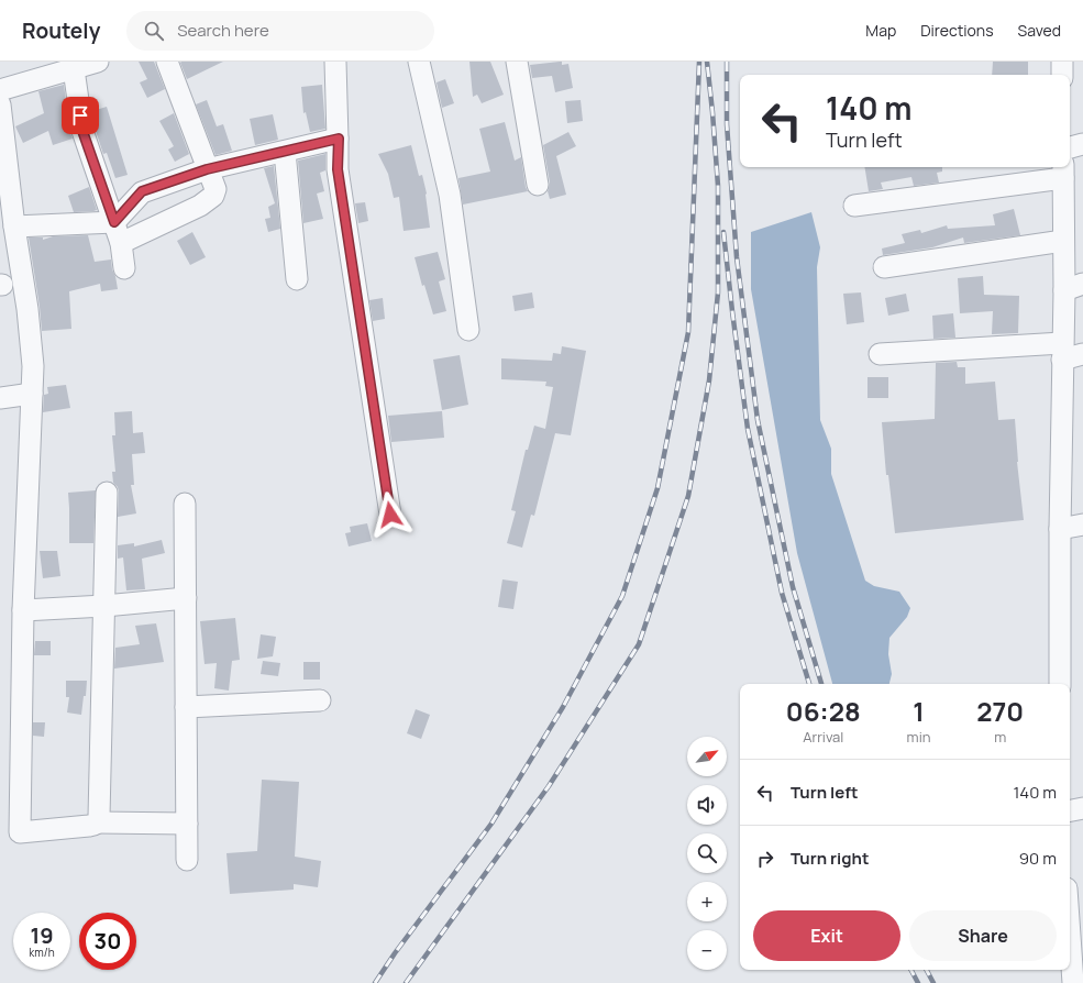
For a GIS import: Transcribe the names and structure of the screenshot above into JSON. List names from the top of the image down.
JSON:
{
  "north": "top right",
  "page": {
    "header": "Routely",
    "search": "Search here",
    "nav": ["Map", "Directions", "Saved"],
    "turn": ["140 m", "Turn left"],
    "eta": [
      "06:28",
      "Arrival",
      "1",
      "min",
      "270",
      "m"
    ],
    "map_buttons": ["+", "−"],
    "list": [
      {
        "name": "Turn left",
        "value": "140 m"
      },
      {
        "name": "Turn right",
        "value": "90 m"
      }
    ],
    "buttons": ["Exit", "Share"],
    "speed": "19 km/h",
    "limit": "30"
  }
}
